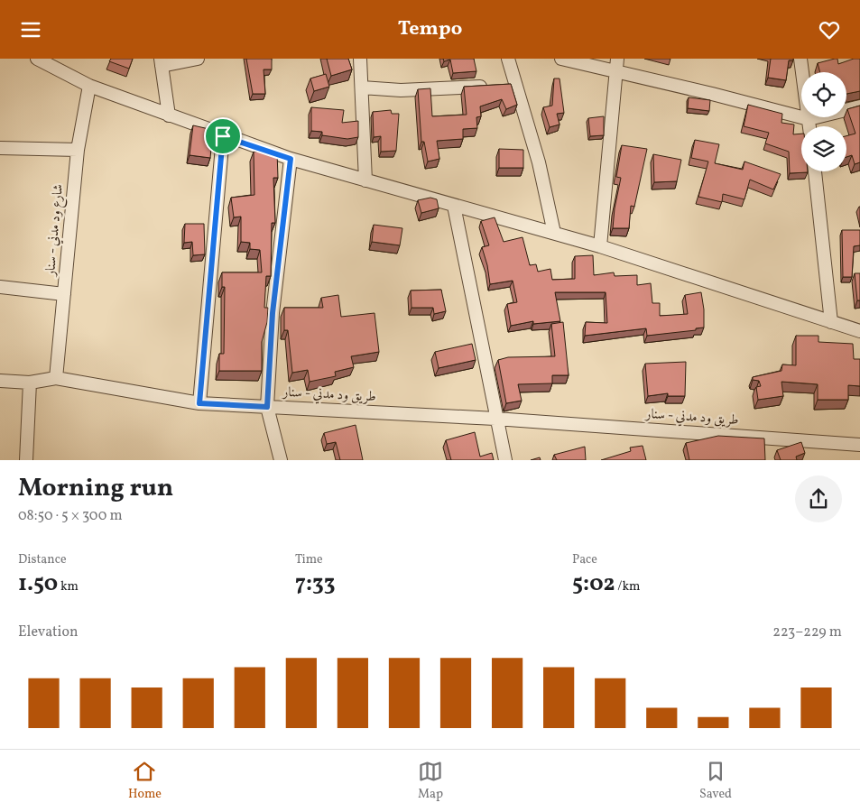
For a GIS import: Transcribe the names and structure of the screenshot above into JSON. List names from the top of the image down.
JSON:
{
  "streets": {
    "street": ["شارع ود مدني - سنار", "طريق ود مدني - سنار"]
  },
  "crossings": [
    ["شارع ود مدني - سنار", "طريق ود مدني - سنار"]
  ],
  "page": {
    "header": "Tempo",
    "heading": ["Morning run", "08:50 · 5 × 300 m"],
    "stats": [
      ["Distance", "1.50 km"],
      ["Time", "7:33"],
      ["Pace", "5:02 /km"]
    ],
    "chart": ["Elevation", "223–229 m"],
    "tabs": ["Home", "Map", "Saved"]
  }
}
